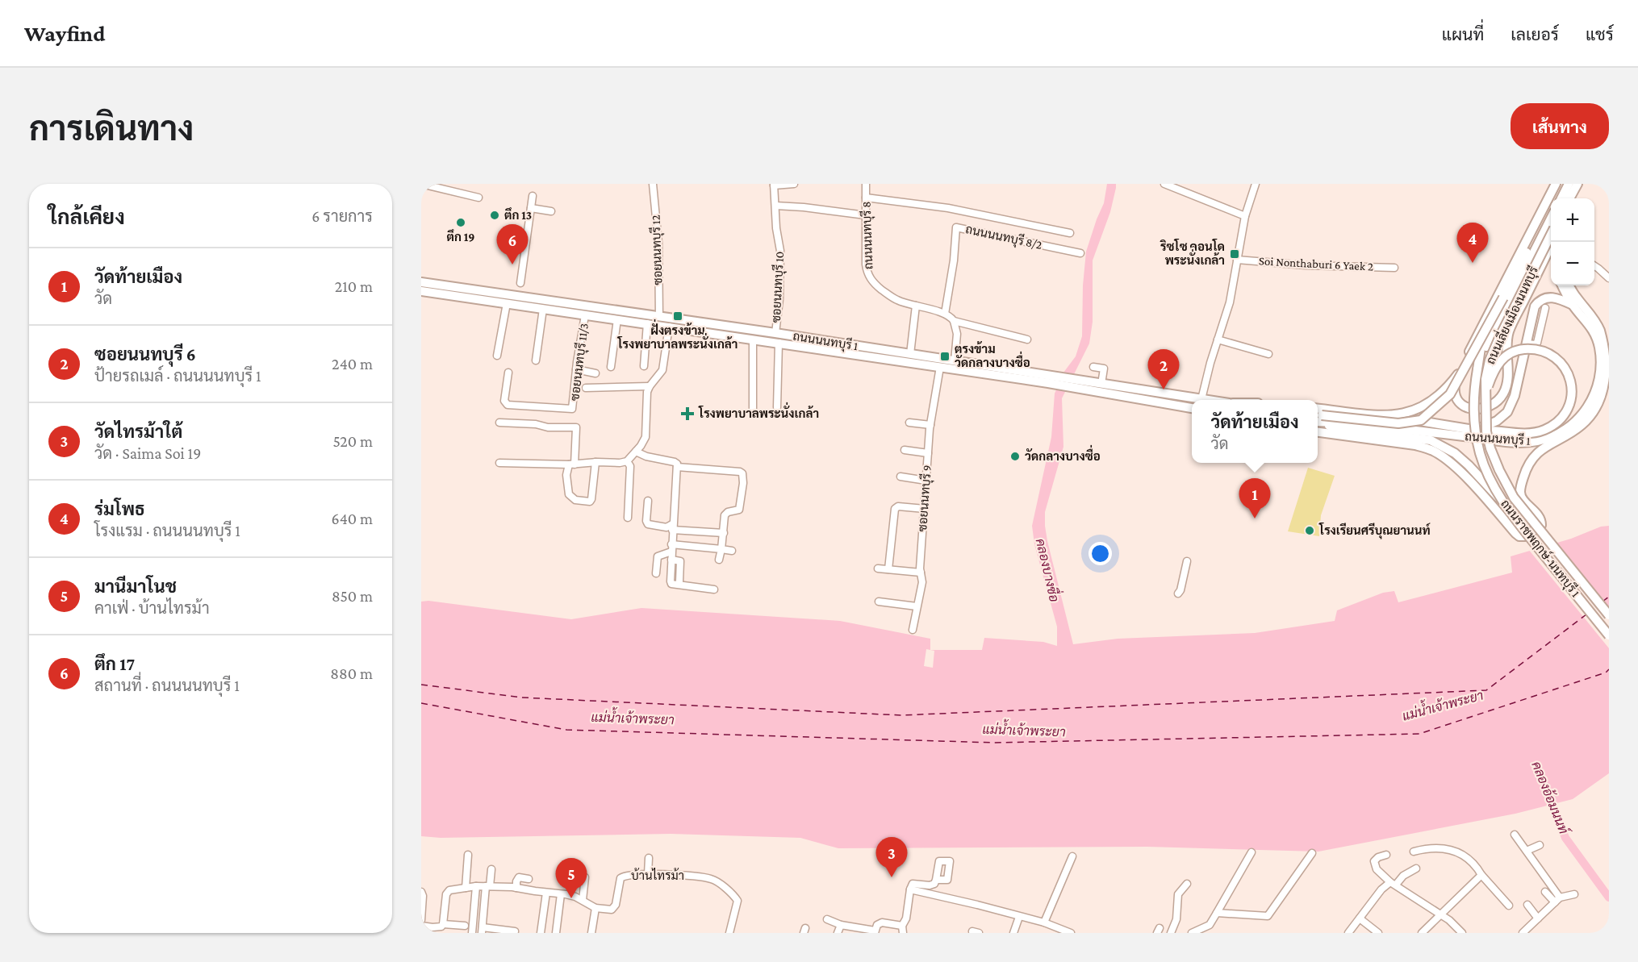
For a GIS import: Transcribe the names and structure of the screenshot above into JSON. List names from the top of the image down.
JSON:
{
  "streets": {
    "main road": ["ถนนเลี่ยงเมืองนนทบุรี", "ถนนนนทบุรี 1", "ถนนราชพฤกษ์-นนทบุรี 1"],
    "street": [
      "ถนนนนทบุรี 8",
      "ถนนนนทบุรี 8/2",
      "ซอยนนทบุรี 12",
      "Soi Nonthaburi 6 Yaek 2",
      "ซอยนนทบุรี 10",
      "ซอยนนทบุรี 11/3",
      "ซอยนนทบุรี 9",
      "บ้านไทรม้า"
    ]
  },
  "crossings": [
    ["ถนนนนทบุรี 8", "ถนนนนทบุรี 8/2"],
    ["ซอยนนทบุรี 12", "ถนนนนทบุรี 1"],
    ["ซอยนนทบุรี 10", "ถนนนนทบุรี 1"],
    ["ถนนเลี่ยงเมืองนนทบุรี", "ถนนราชพฤกษ์-นนทบุรี 1"],
    ["ถนนนนทบุรี 1", "ซอยนนทบุรี 11/3"],
    ["ถนนนนทบุรี 1", "ซอยนนทบุรี 9"]
  ],
  "water": ["คลองบางซื่อ", "แม่น้ำเจ้าพระยา", "คลองอ้อมนนท์"],
  "places": {
    "other": [
      "ตึก 13",
      "ตึก 19",
      "วัดกลางบางซื่อ",
      "โรงเรียนศรีบุณยานนท์"
    ],
    "transit": ["ริซโซ คอนโด พระนั่งเกล้า", "ฝั่งตรงข้าม โรงพยาบาลพระนั่งเกล้า", "ตรงข้าม วัดกลางบางซื่อ"],
    "health": ["โรงพยาบาลพระนั่งเกล้า"]
  },
  "page": {
    "header": "Wayfind",
    "nav": ["แผนที่", "เลเยอร์", "แชร์"],
    "buttons": "เส้นทาง",
    "title": "การเดินทาง",
    "heading": ["ใกล้เคียง", "6 รายการ"],
    "map_buttons": ["+", "−"],
    "pins": [
      "4",
      "6",
      "2",
      "1",
      "3",
      "5"
    ],
    "list": [
      {
        "mark": "1",
        "name": "วัดท้ายเมือง",
        "note": "วัด",
        "value": "210 m"
      },
      {
        "mark": "2",
        "name": "ซอยนนทบุรี 6",
        "note": "ป้ายรถเมล์ · ถนนนนทบุรี 1",
        "value": "240 m"
      },
      {
        "mark": "3",
        "name": "วัดไทรม้าใต้",
        "note": "วัด · Saima Soi 19",
        "value": "520 m"
      },
      {
        "mark": "4",
        "name": "ร่มโพธ",
        "note": "โรงแรม · ถนนนนทบุรี 1",
        "value": "640 m"
      },
      {
        "mark": "5",
        "name": "มานีมาโนช",
        "note": "คาเฟ่ · บ้านไทรม้า",
        "value": "850 m"
      },
      {
        "mark": "6",
        "name": "ตึก 17",
        "note": "สถานที่ · ถนนนนทบุรี 1",
        "value": "880 m"
      }
    ],
    "popup": ["วัดท้ายเมือง", "วัด"]
  }
}
